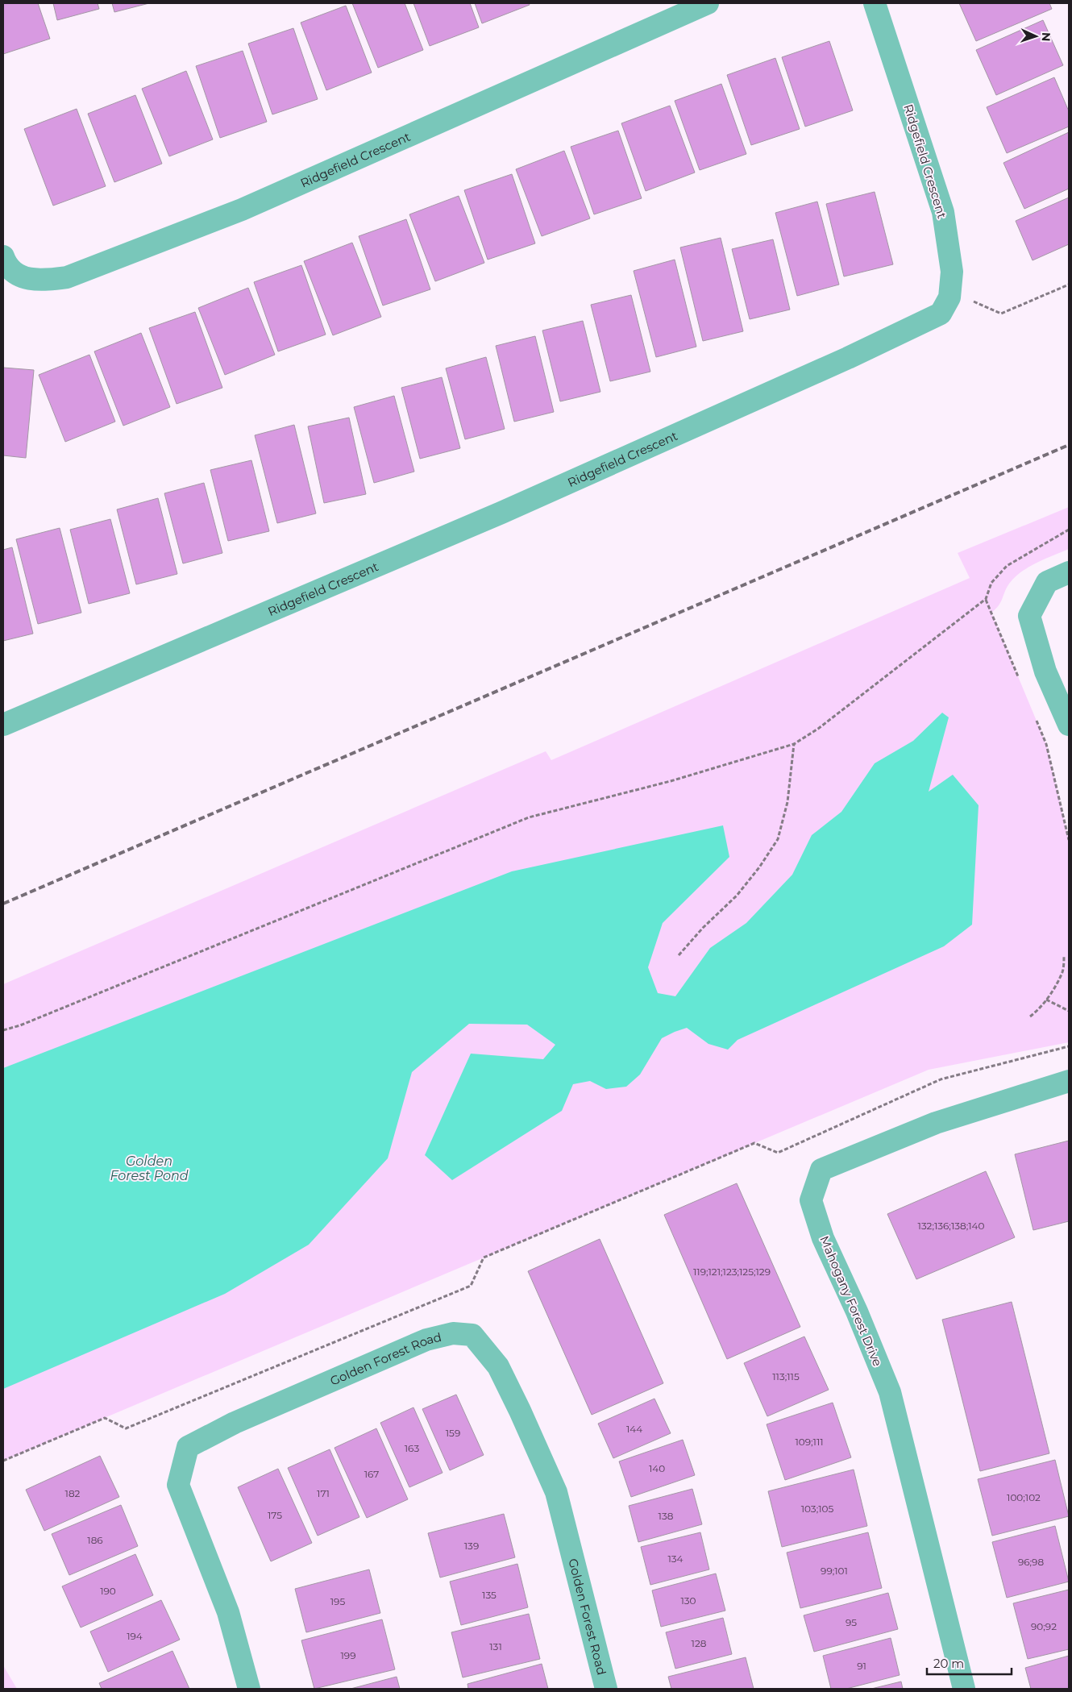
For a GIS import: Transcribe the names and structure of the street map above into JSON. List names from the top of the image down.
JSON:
{
  "streets": {
    "street": ["Ridgefield Crescent", "Mahogany Forest Drive", "Golden Forest Road"]
  },
  "water": ["Golden Forest Pond"],
  "house_numbers": [
    "132;136;138;140",
    "119;121;123;125;129",
    "113;115",
    "144",
    "159",
    "109;111",
    "163",
    "140",
    "167",
    "182",
    "171",
    "100;102",
    "103;105",
    "175",
    "138",
    "186",
    "139",
    "134",
    "96;98",
    "99;101",
    "190",
    "135",
    "130",
    "195",
    "95",
    "90;92",
    "194",
    "128",
    "131",
    "199",
    "91"
  ],
  "scale_bar": "20 m",
  "north": "right"
}
